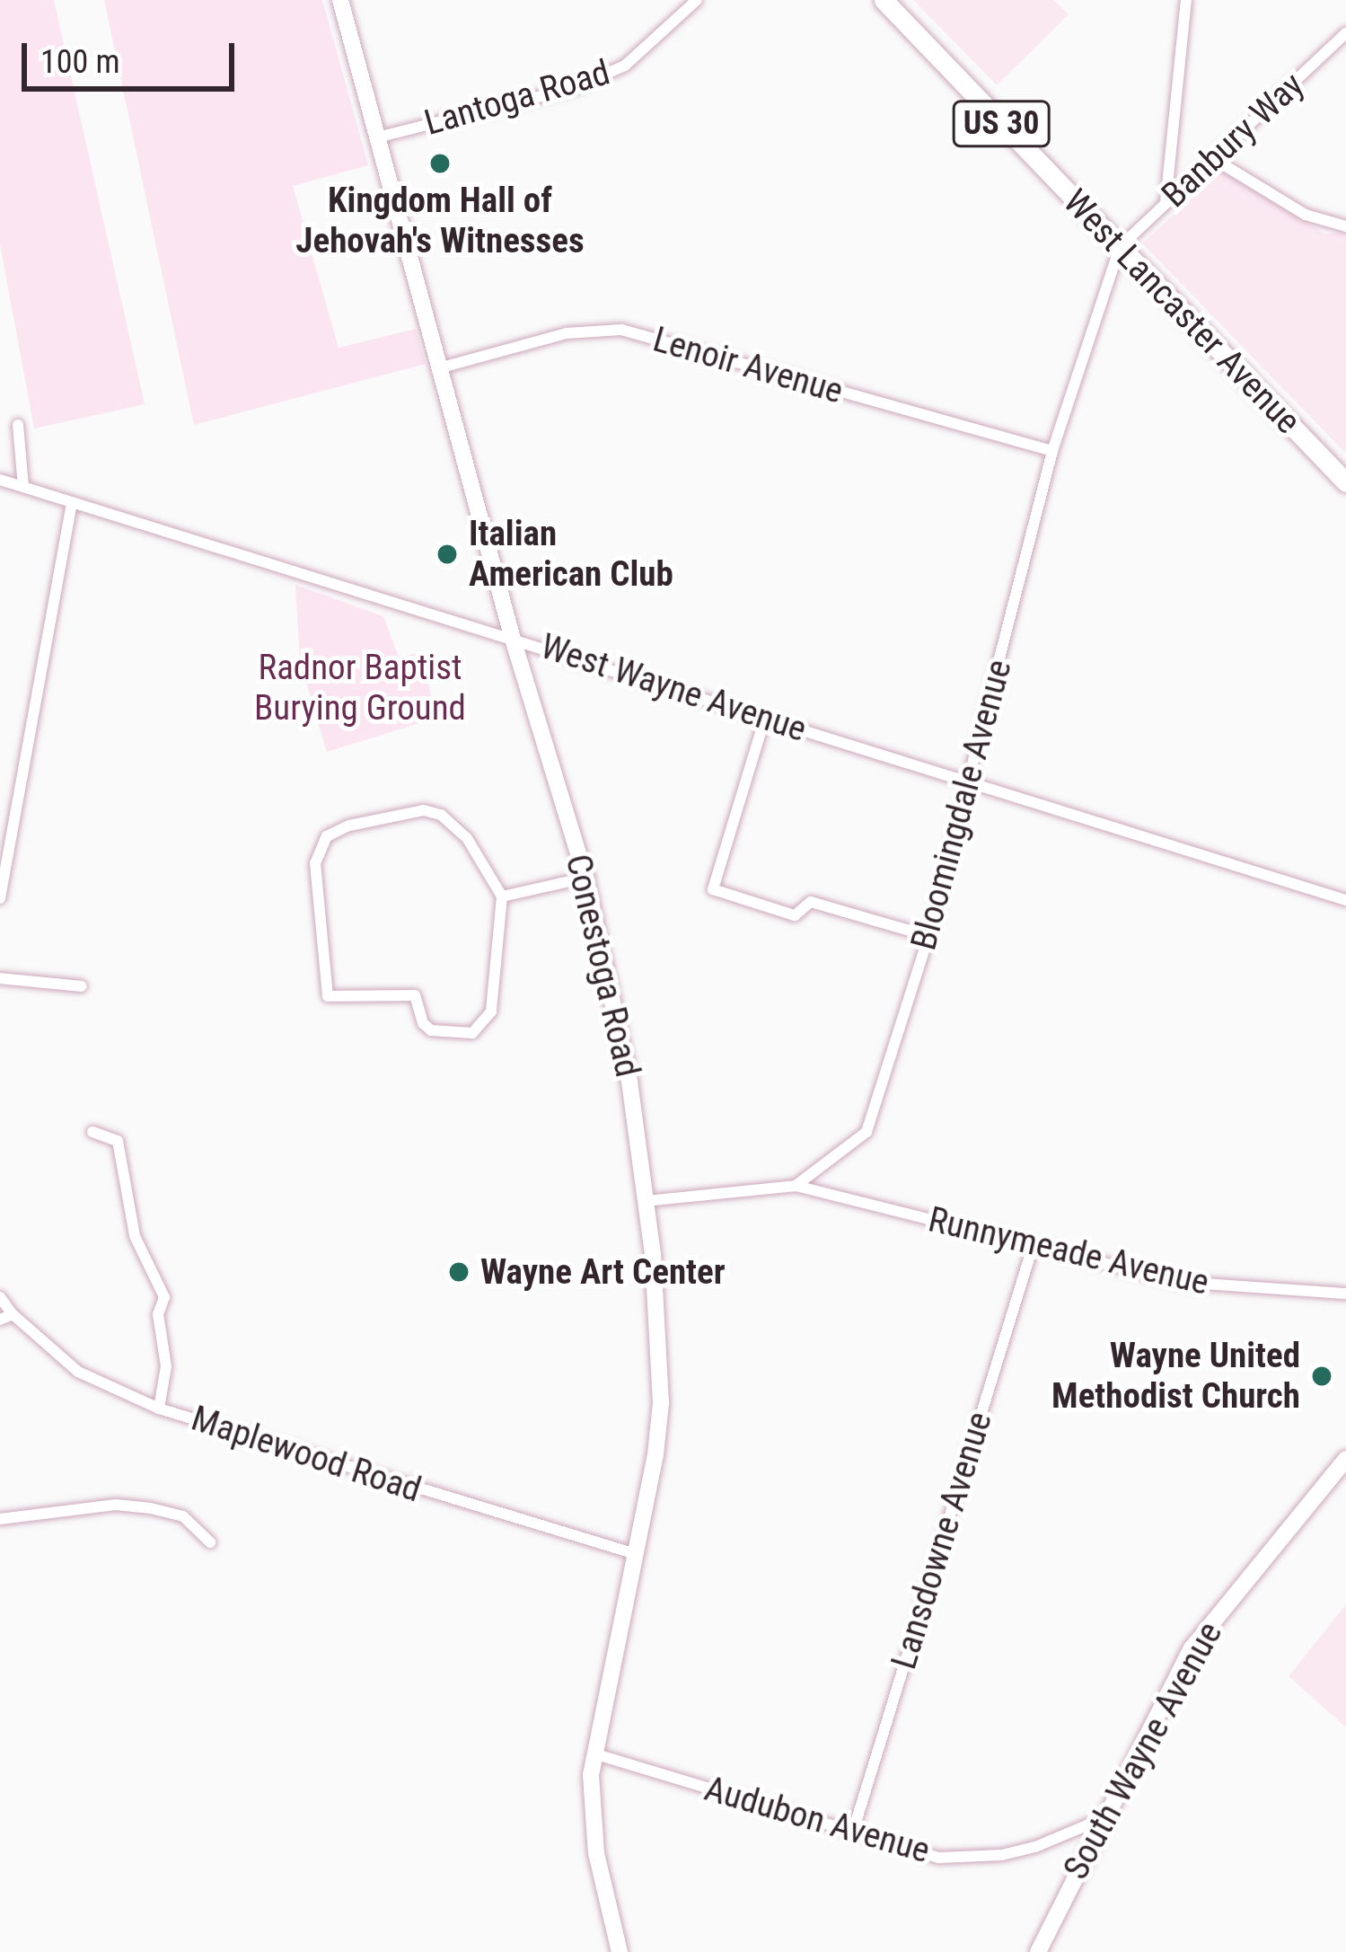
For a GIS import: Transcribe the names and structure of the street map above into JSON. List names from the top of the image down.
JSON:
{
  "streets": {
    "highway": ["US 30", "West Lancaster Avenue"],
    "main road": ["Conestoga Road", "South Wayne Avenue"],
    "street": [
      "Lantoga Road",
      "Banbury Way",
      "Lenoir Avenue",
      "West Wayne Avenue",
      "Bloomingdale Avenue",
      "Runnymeade Avenue",
      "Maplewood Road",
      "Lansdowne Avenue",
      "Audubon Avenue"
    ]
  },
  "crossings": [
    ["Lantoga Road", "Conestoga Road"],
    ["Banbury Way", "West Lancaster Avenue"],
    ["Banbury Way", "Bloomingdale Avenue"],
    ["West Lancaster Avenue", "Bloomingdale Avenue"],
    ["Lenoir Avenue", "Bloomingdale Avenue"],
    ["Lenoir Avenue", "Conestoga Road"],
    ["West Wayne Avenue", "Bloomingdale Avenue"],
    ["West Wayne Avenue", "Conestoga Road"],
    ["Bloomingdale Avenue", "Runnymeade Avenue"],
    ["Conestoga Road", "Maplewood Road"],
    ["Conestoga Road", "Audubon Avenue"],
    ["Runnymeade Avenue", "Lansdowne Avenue"],
    ["Lansdowne Avenue", "Audubon Avenue"],
    ["South Wayne Avenue", "Audubon Avenue"]
  ],
  "parks": ["Radnor Baptist Burying Ground"],
  "places": [
    "Kingdom Hall of Jehovah's Witnesses",
    "Italian American Club",
    "Wayne Art Center",
    "Wayne United Methodist Church"
  ],
  "scale_bar": "100 m"
}
